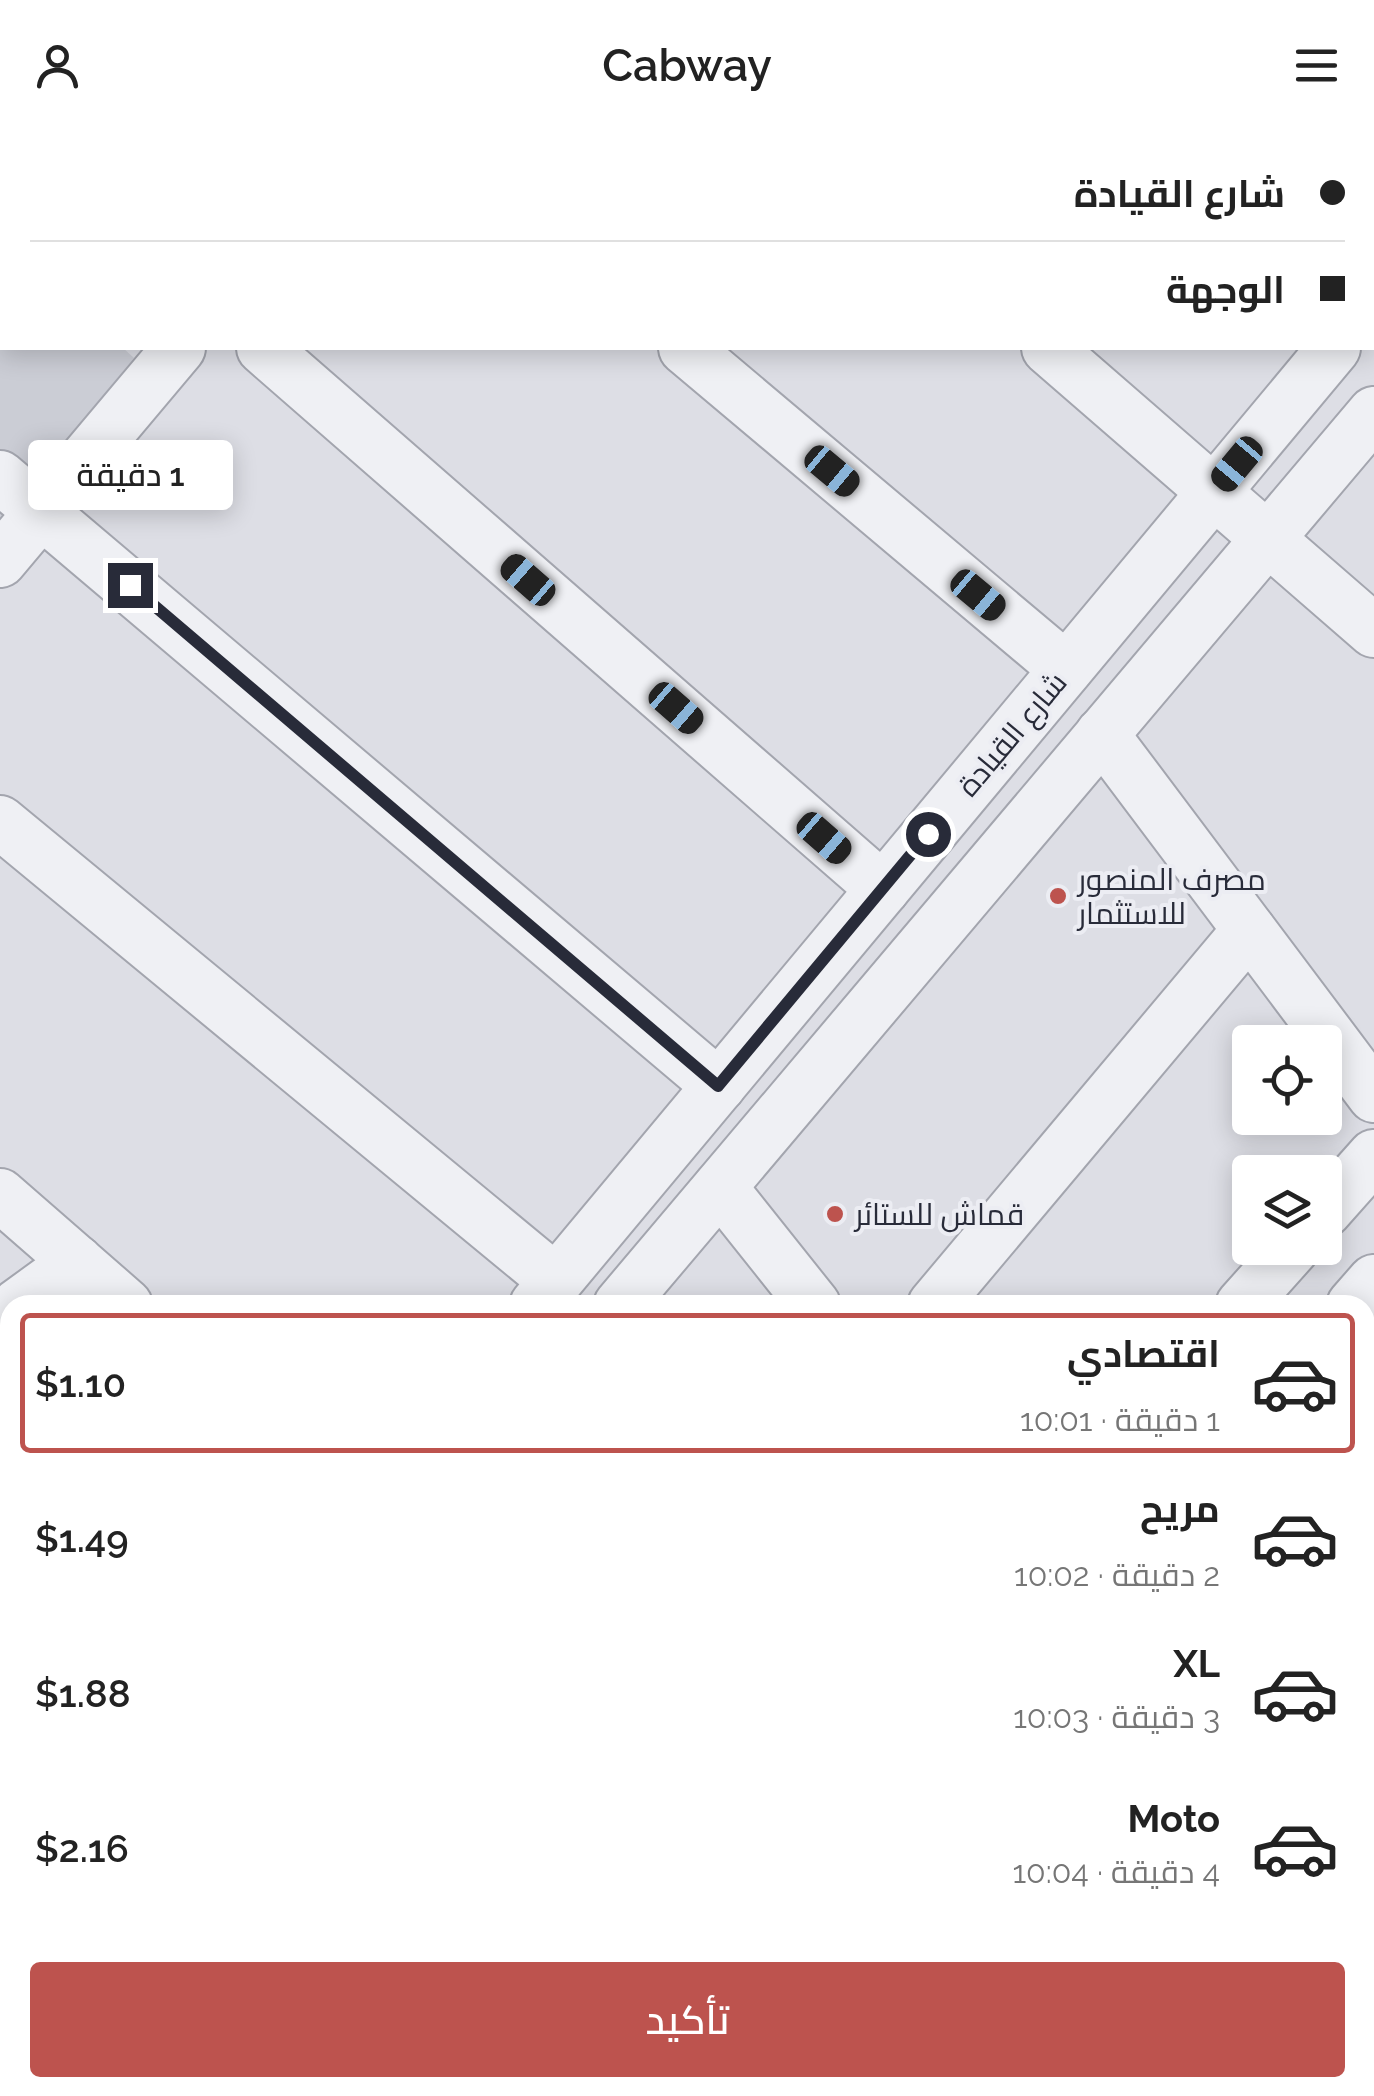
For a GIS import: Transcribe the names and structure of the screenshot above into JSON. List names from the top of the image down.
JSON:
{
  "streets": {
    "street": ["شارع القيادة"]
  },
  "places": ["مصرف المنصور للاستثمار", "قماش للستائر"],
  "page": {
    "header": "Cabway",
    "banner": ["شارع القيادة", "الوجهة"],
    "bubble": "1 دقيقة",
    "list": [
      {
        "name": "اقتصادي",
        "note": "1 دقيقة · 10:01",
        "value": "$1.10"
      },
      {
        "name": "مريح",
        "note": "2 دقيقة · 10:02",
        "value": "$1.49"
      },
      {
        "name": "XL",
        "note": "3 دقيقة · 10:03",
        "value": "$1.88"
      },
      {
        "name": "Moto",
        "note": "4 دقيقة · 10:04",
        "value": "$2.16"
      }
    ],
    "buttons": "تأكيد"
  }
}
